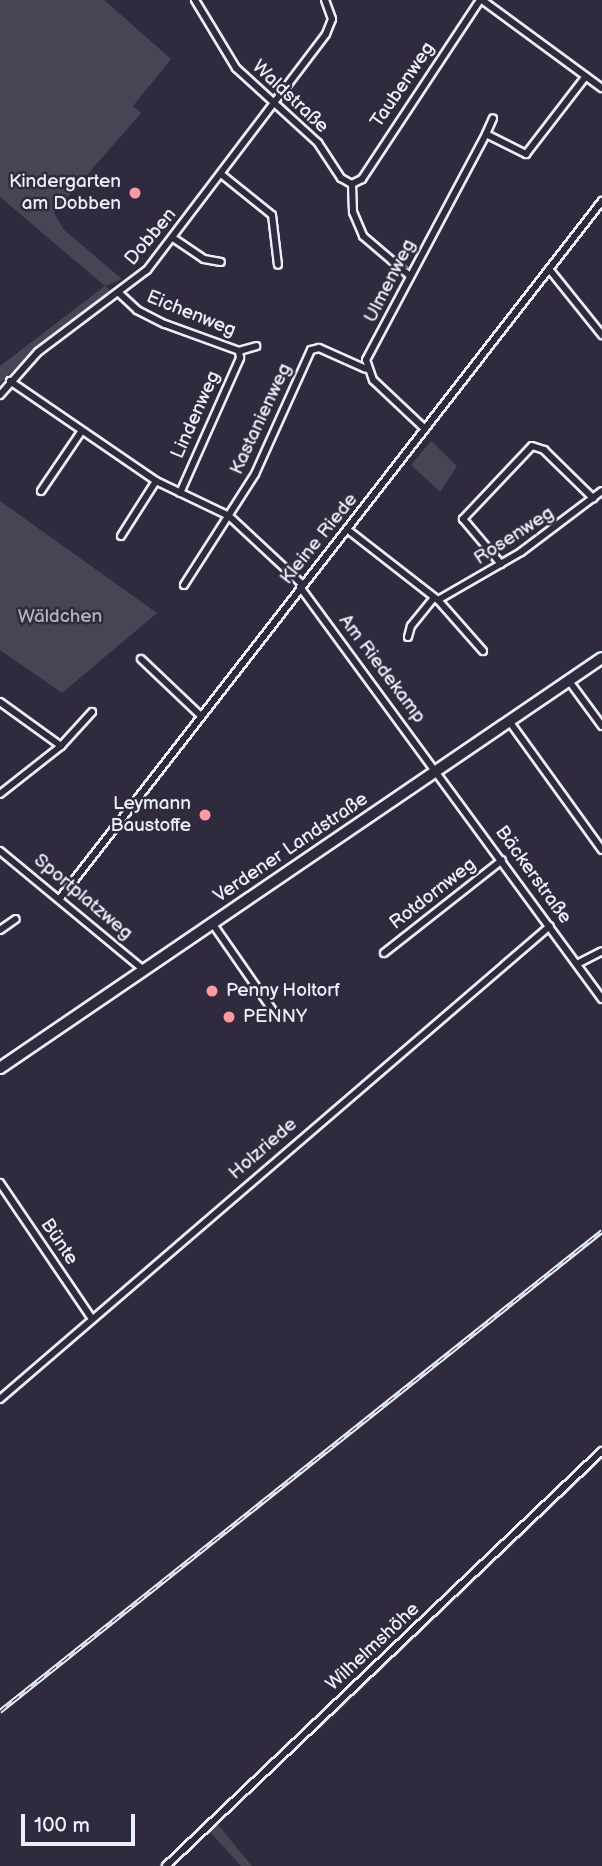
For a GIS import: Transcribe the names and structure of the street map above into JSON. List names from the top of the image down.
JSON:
{
  "streets": {
    "main road": ["Verdener Landstraße"],
    "street": [
      "Taubenweg",
      "Waldstraße",
      "Dobben",
      "Ulmenweg",
      "Eichenweg",
      "Lindenweg",
      "Kastanienweg",
      "Rosenweg",
      "Kleine Riede",
      "Am Riedekamp",
      "Bäckerstraße",
      "Rotdornweg",
      "Sportplatzweg",
      "Holzriede",
      "Bünte",
      "Wilhelmshöhe"
    ]
  },
  "crossings": [
    ["Taubenweg", "Waldstraße"],
    ["Waldstraße", "Dobben"],
    ["Dobben", "Eichenweg"],
    ["Dobben", "Am Riedekamp"],
    ["Ulmenweg", "Kastanienweg"],
    ["Eichenweg", "Lindenweg"],
    ["Lindenweg", "Am Riedekamp"],
    ["Kastanienweg", "Am Riedekamp"],
    ["Kleine Riede", "Am Riedekamp"],
    ["Kleine Riede", "Sportplatzweg"],
    ["Am Riedekamp", "Verdener Landstraße"],
    ["Am Riedekamp", "Bäckerstraße"],
    ["Verdener Landstraße", "Bäckerstraße"],
    ["Verdener Landstraße", "Sportplatzweg"],
    ["Bäckerstraße", "Rotdornweg"],
    ["Bäckerstraße", "Holzriede"],
    ["Holzriede", "Bünte"]
  ],
  "parks": ["Wäldchen"],
  "places": [
    "Kindergarten am Dobben",
    "Leymann Baustoffe",
    "Penny Holtorf",
    "PENNY"
  ],
  "scale_bar": "100 m"
}
